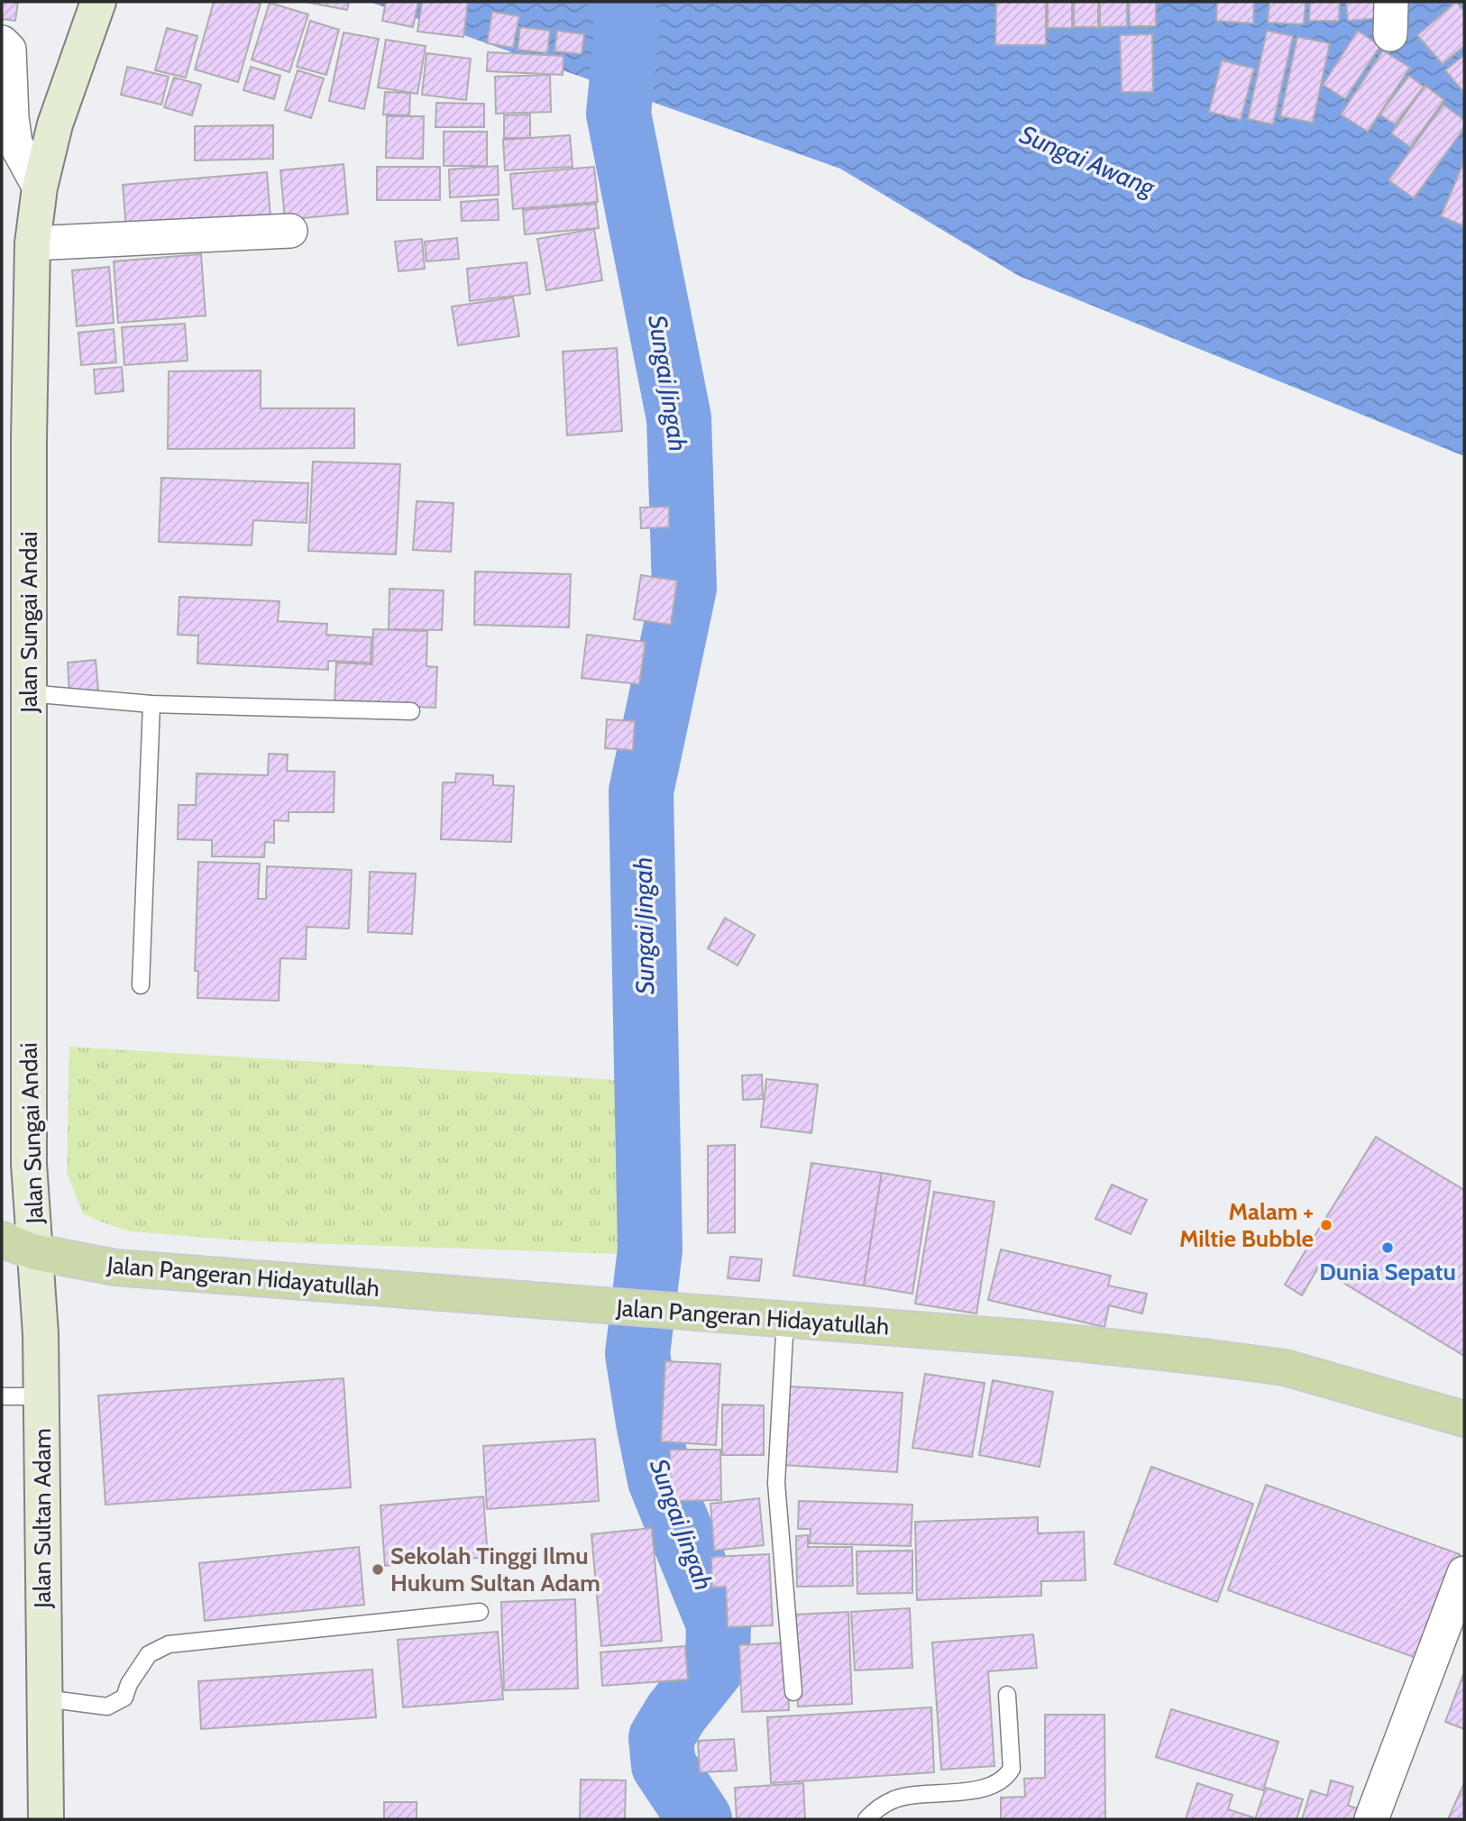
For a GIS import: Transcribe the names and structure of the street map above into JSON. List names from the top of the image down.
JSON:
{
  "streets": {
    "main road": ["Jalan Pangeran Hidayatullah"],
    "street": ["Jalan Sungai Andai", "Jalan Sultan Adam"]
  },
  "crossings": [
    ["Jalan Sungai Andai", "Jalan Pangeran Hidayatullah"],
    ["Jalan Sungai Andai", "Jalan Sultan Adam"],
    ["Jalan Pangeran Hidayatullah", "Jalan Sultan Adam"]
  ],
  "water": ["Sungai Awang", "Sungai Jingah"],
  "places": ["Malam + Miltie Bubble", "Dunia Sepatu", "Sekolah Tinggi Ilmu Hukum Sultan Adam"]
}
